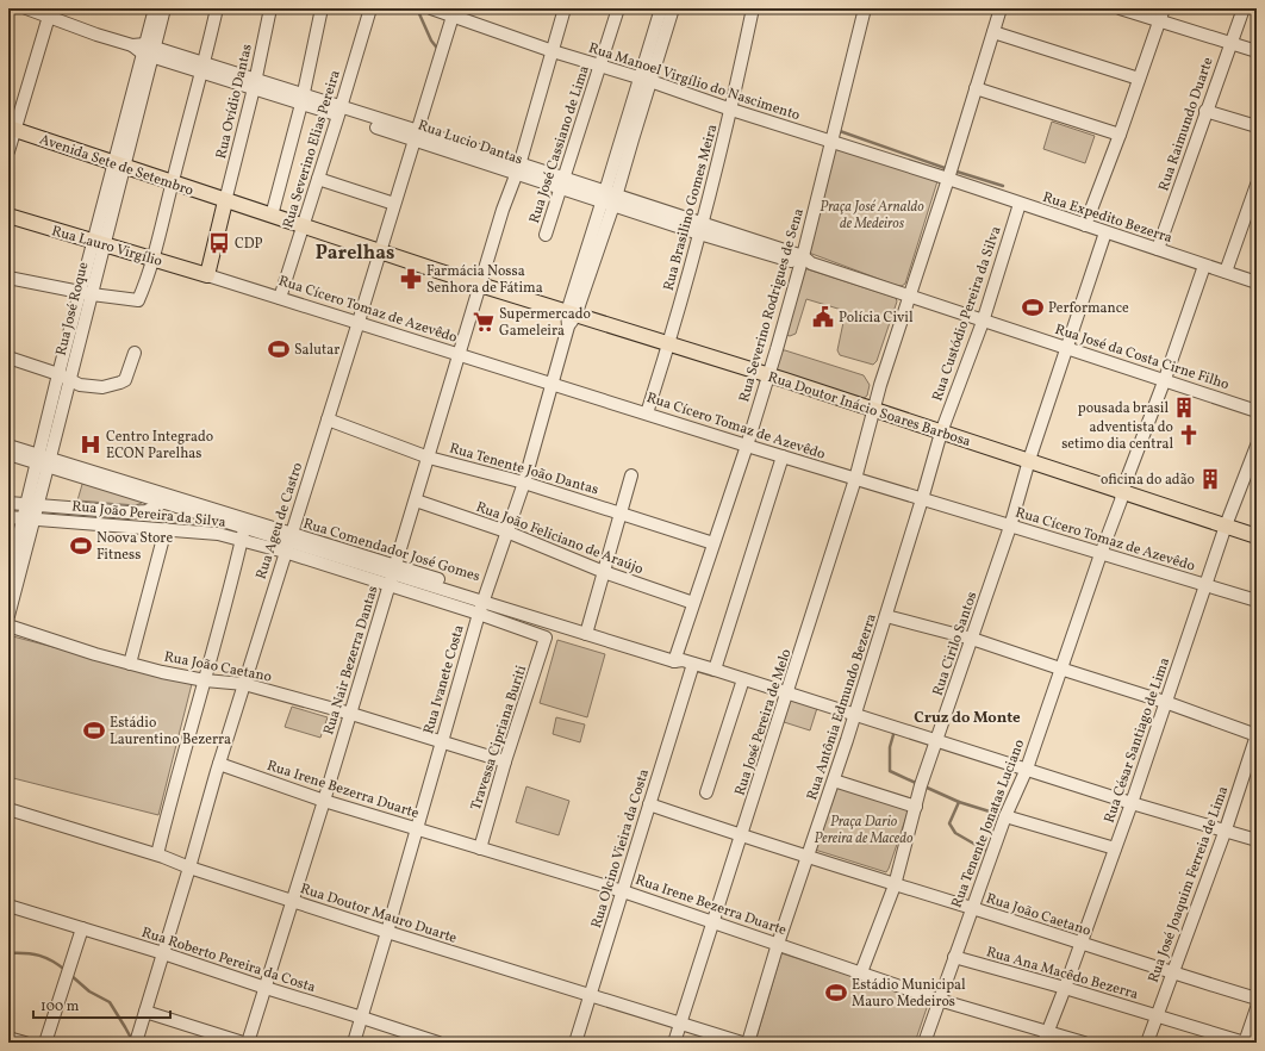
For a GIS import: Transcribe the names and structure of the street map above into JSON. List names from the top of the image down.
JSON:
{
  "streets": {
    "main road": ["Avenida Sete de Setembro", "Rua Lauro Virgílio", "Rua Doutor Inácio Soares Barbosa"],
    "street": [
      "Rua Manoel Virgílio do Nascimento",
      "Rua Ovídio Dantas",
      "Rua Raimundo Duarte",
      "Rua Lucio Dantas",
      "Rua José Cassiano de Lima",
      "Rua Severino Elias Pereira",
      "Rua Brasilino Gomes Meira",
      "Rua Expedito Bezerra",
      "Rua Severino Rodrigues de Sena",
      "Rua José Roque",
      "Rua Cícero Tomaz de Azevêdo",
      "Rua Custódio Pereira da Silva",
      "Rua José da Costa Cirne Filho",
      "Rua Tenente João Dantas",
      "Rua João Pereira da Silva",
      "Rua Ageu de Castro",
      "Rua João Feliciano de Araújo",
      "Rua Comendador José Gomes",
      "Rua Cirilo Santos",
      "Rua Nair Bezerra Dantas",
      "Rua João Caetano",
      "Rua Ivanete Costa",
      "Rua Antônia Edmundo Bezerra",
      "Rua José Pereira de Melo",
      "Travessa Cipriana Buriti",
      "Rua César Santiago de Lima",
      "Rua Irene Bezerra Duarte",
      "Rua Tenente Jonatas Luciano",
      "Rua Olcino Vieira da Costa",
      "Rua José Joaquim Ferreia de Lima",
      "Rua Doutor Mauro Duarte",
      "Rua Roberto Pereira da Costa",
      "Rua Ana Macêdo Bezerra"
    ]
  },
  "crossings": [
    ["Rua Manoel Virgílio do Nascimento", "Rua José Cassiano de Lima"],
    ["Rua Manoel Virgílio do Nascimento", "Rua Brasilino Gomes Meira"],
    ["Rua Manoel Virgílio do Nascimento", "Rua Expedito Bezerra"],
    ["Rua Manoel Virgílio do Nascimento", "Rua Severino Rodrigues de Sena"],
    ["Rua Manoel Virgílio do Nascimento", "Rua Ageu de Castro"],
    ["Rua Manoel Virgílio do Nascimento", "Rua Nair Bezerra Dantas"],
    ["Rua Manoel Virgílio do Nascimento", "Rua Ivanete Costa"],
    ["Rua Manoel Virgílio do Nascimento", "Rua José Pereira de Melo"],
    ["Rua Ovídio Dantas", "Rua Lucio Dantas"],
    ["Rua Ovídio Dantas", "Avenida Sete de Setembro"],
    ["Rua Raimundo Duarte", "Rua Expedito Bezerra"],
    ["Rua Lucio Dantas", "Rua José Cassiano de Lima"],
    ["Rua Lucio Dantas", "Rua Severino Elias Pereira"],
    ["Rua Lucio Dantas", "Rua Brasilino Gomes Meira"],
    ["Rua Lucio Dantas", "Rua Severino Rodrigues de Sena"],
    ["Rua Lucio Dantas", "Rua José Roque"],
    ["Rua Lucio Dantas", "Rua José da Costa Cirne Filho"],
    ["Rua Lucio Dantas", "Rua Ageu de Castro"],
    ["Rua Lucio Dantas", "Rua Nair Bezerra Dantas"],
    ["Rua Lucio Dantas", "Rua Ivanete Costa"],
    ["Rua Lucio Dantas", "Rua José Pereira de Melo"],
    ["Rua Severino Elias Pereira", "Avenida Sete de Setembro"],
    ["Rua Severino Elias Pereira", "Rua Cícero Tomaz de Azevêdo"],
    ["Avenida Sete de Setembro", "Rua José Roque"],
    ["Avenida Sete de Setembro", "Rua Doutor Inácio Soares Barbosa"],
    ["Avenida Sete de Setembro", "Rua Ageu de Castro"],
    ["Rua Brasilino Gomes Meira", "Rua Cícero Tomaz de Azevêdo"],
    ["Rua Brasilino Gomes Meira", "Rua Doutor Inácio Soares Barbosa"],
    ["Rua Expedito Bezerra", "Rua Custódio Pereira da Silva"],
    ["Rua Expedito Bezerra", "Rua Cirilo Santos"],
    ["Rua Expedito Bezerra", "Rua José Pereira de Melo"],
    ["Rua Expedito Bezerra", "Rua Tenente Jonatas Luciano"],
    ["Rua Lauro Virgílio", "Rua José Roque"],
    ["Rua Lauro Virgílio", "Rua Cícero Tomaz de Azevêdo"],
    ["Rua Severino Rodrigues de Sena", "Rua Cícero Tomaz de Azevêdo"],
    ["Rua Severino Rodrigues de Sena", "Rua Doutor Inácio Soares Barbosa"],
    ["Rua Severino Rodrigues de Sena", "Rua Tenente João Dantas"],
    ["Rua Severino Rodrigues de Sena", "Rua João Feliciano de Araújo"],
    ["Rua Severino Rodrigues de Sena", "Rua Comendador José Gomes"],
    ["Rua Severino Rodrigues de Sena", "Rua Olcino Vieira da Costa"],
    ["Rua José Roque", "Rua João Pereira da Silva"],
    ["Rua José Roque", "Rua Comendador José Gomes"],
    ["Rua Cícero Tomaz de Azevêdo", "Rua Ageu de Castro"],
    ["Rua Cícero Tomaz de Azevêdo", "Rua Cirilo Santos"],
    ["Rua Cícero Tomaz de Azevêdo", "Rua Nair Bezerra Dantas"],
    ["Rua Cícero Tomaz de Azevêdo", "Rua Ivanete Costa"],
    ["Rua Cícero Tomaz de Azevêdo", "Rua Antônia Edmundo Bezerra"],
    ["Rua Cícero Tomaz de Azevêdo", "Rua José Pereira de Melo"],
    ["Rua Cícero Tomaz de Azevêdo", "Rua César Santiago de Lima"],
    ["Rua Cícero Tomaz de Azevêdo", "Rua Tenente Jonatas Luciano"],
    ["Rua Custódio Pereira da Silva", "Rua José da Costa Cirne Filho"],
    ["Rua Custódio Pereira da Silva", "Rua Doutor Inácio Soares Barbosa"],
    ["Rua Custódio Pereira da Silva", "Rua Antônia Edmundo Bezerra"],
    ["Rua José da Costa Cirne Filho", "Rua Cirilo Santos"],
    ["Rua José da Costa Cirne Filho", "Rua José Pereira de Melo"],
    ["Rua José da Costa Cirne Filho", "Rua Tenente Jonatas Luciano"],
    ["Rua Doutor Inácio Soares Barbosa", "Rua Ageu de Castro"],
    ["Rua Doutor Inácio Soares Barbosa", "Rua Cirilo Santos"],
    ["Rua Doutor Inácio Soares Barbosa", "Rua Nair Bezerra Dantas"],
    ["Rua Doutor Inácio Soares Barbosa", "Rua Ivanete Costa"],
    ["Rua Doutor Inácio Soares Barbosa", "Rua Antônia Edmundo Bezerra"],
    ["Rua Doutor Inácio Soares Barbosa", "Rua José Pereira de Melo"],
    ["Rua Doutor Inácio Soares Barbosa", "Rua César Santiago de Lima"],
    ["Rua Doutor Inácio Soares Barbosa", "Rua Tenente Jonatas Luciano"],
    ["Rua Tenente João Dantas", "Rua Ageu de Castro"],
    ["Rua Tenente João Dantas", "Rua Nair Bezerra Dantas"],
    ["Rua Tenente João Dantas", "Rua Ivanete Costa"],
    ["Rua João Pereira da Silva", "Rua Comendador José Gomes"],
    ["Rua Ageu de Castro", "Rua Comendador José Gomes"],
    ["Rua Ageu de Castro", "Rua João Caetano"],
    ["Rua Ageu de Castro", "Rua Irene Bezerra Duarte"],
    ["Rua Ageu de Castro", "Rua Doutor Mauro Duarte"],
    ["Rua Ageu de Castro", "Rua Roberto Pereira da Costa"],
    ["Rua João Feliciano de Araújo", "Rua Nair Bezerra Dantas"],
    ["Rua João Feliciano de Araújo", "Rua Ivanete Costa"],
    ["Rua Comendador José Gomes", "Rua Cirilo Santos"],
    ["Rua Comendador José Gomes", "Rua Nair Bezerra Dantas"],
    ["Rua Comendador José Gomes", "Rua Ivanete Costa"],
    ["Rua Comendador José Gomes", "Rua Antônia Edmundo Bezerra"],
    ["Rua Comendador José Gomes", "Rua José Pereira de Melo"],
    ["Rua Comendador José Gomes", "Rua César Santiago de Lima"],
    ["Rua Comendador José Gomes", "Rua Tenente Jonatas Luciano"],
    ["Rua Comendador José Gomes", "Rua Olcino Vieira da Costa"],
    ["Rua Comendador José Gomes", "Rua José Joaquim Ferreia de Lima"],
    ["Rua Cirilo Santos", "Rua João Caetano"],
    ["Rua Cirilo Santos", "Rua Irene Bezerra Duarte"],
    ["Rua Nair Bezerra Dantas", "Rua João Caetano"],
    ["Rua Nair Bezerra Dantas", "Rua Irene Bezerra Duarte"],
    ["Rua Nair Bezerra Dantas", "Rua Doutor Mauro Duarte"],
    ["Rua Nair Bezerra Dantas", "Rua Roberto Pereira da Costa"],
    ["Rua João Caetano", "Rua Ivanete Costa"],
    ["Rua João Caetano", "Rua Antônia Edmundo Bezerra"],
    ["Rua João Caetano", "Rua José Pereira de Melo"],
    ["Rua João Caetano", "Travessa Cipriana Buriti"],
    ["Rua João Caetano", "Rua César Santiago de Lima"],
    ["Rua João Caetano", "Rua Tenente Jonatas Luciano"],
    ["Rua João Caetano", "Rua Olcino Vieira da Costa"],
    ["Rua João Caetano", "Rua José Joaquim Ferreia de Lima"],
    ["Rua Ivanete Costa", "Travessa Cipriana Buriti"],
    ["Rua Ivanete Costa", "Rua Irene Bezerra Duarte"],
    ["Rua Ivanete Costa", "Rua Doutor Mauro Duarte"],
    ["Rua Ivanete Costa", "Rua Roberto Pereira da Costa"],
    ["Rua Antônia Edmundo Bezerra", "Rua Irene Bezerra Duarte"],
    ["Rua José Pereira de Melo", "Rua Irene Bezerra Duarte"],
    ["Rua José Pereira de Melo", "Rua Doutor Mauro Duarte"],
    ["Travessa Cipriana Buriti", "Rua Irene Bezerra Duarte"],
    ["Rua César Santiago de Lima", "Rua Irene Bezerra Duarte"],
    ["Rua César Santiago de Lima", "Rua Ana Macêdo Bezerra"],
    ["Rua Irene Bezerra Duarte", "Rua Tenente Jonatas Luciano"],
    ["Rua Irene Bezerra Duarte", "Rua Olcino Vieira da Costa"],
    ["Rua Tenente Jonatas Luciano", "Rua Ana Macêdo Bezerra"],
    ["Rua Olcino Vieira da Costa", "Rua Doutor Mauro Duarte"],
    ["Rua José Joaquim Ferreia de Lima", "Rua Ana Macêdo Bezerra"]
  ],
  "districts": ["Parelhas", "Cruz do Monte"],
  "parks": ["Praça José Arnaldo de Medeiros", "Praça Dario Pereira de Macedo"],
  "places": {
    "bus stop": ["CDP"],
    "pharmacy": ["Farmácia Nossa Senhora de Fátima"],
    "sports": [
      "Performance",
      "Salutar",
      "Noova Store Fitness",
      "Estádio Laurentino Bezerra",
      "Estádio Municipal Mauro Medeiros"
    ],
    "public building": ["Polícia Civil"],
    "supermarket": ["Supermercado Gameleira"],
    "building": ["pousada brasil", "oficina do adão"],
    "church": ["adventista do setimo dia central"],
    "hospital": ["Centro Integrado ECON Parelhas"]
  },
  "scale_bar": "100 m"
}
